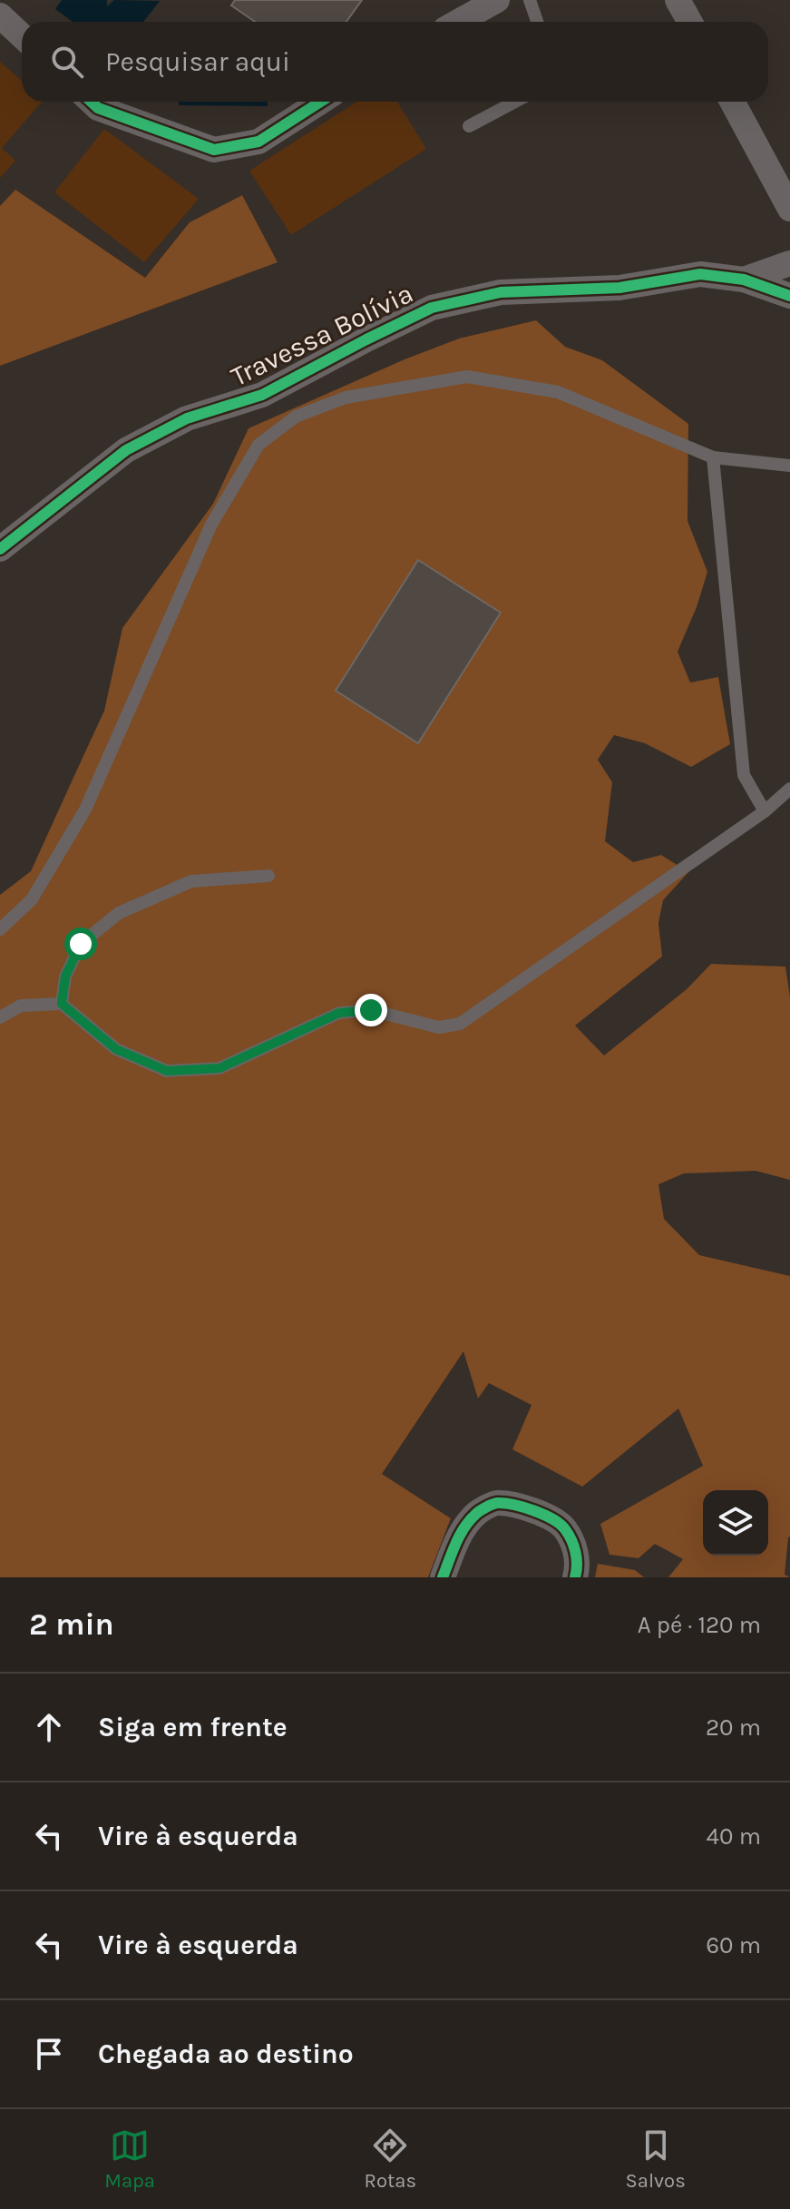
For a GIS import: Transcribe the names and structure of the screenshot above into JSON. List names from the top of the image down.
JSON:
{
  "streets": {
    "street": ["Travessa Bolívia"]
  },
  "page": {
    "search": "Pesquisar aqui",
    "heading": ["2 min", "A pé · 120 m"],
    "list": [
      ["Siga em frente", "20 m"],
      ["Vire à esquerda", "40 m"],
      ["Vire à esquerda", "60 m"],
      "Chegada ao destino"
    ],
    "nav": ["Mapa", "Rotas", "Salvos"]
  }
}
